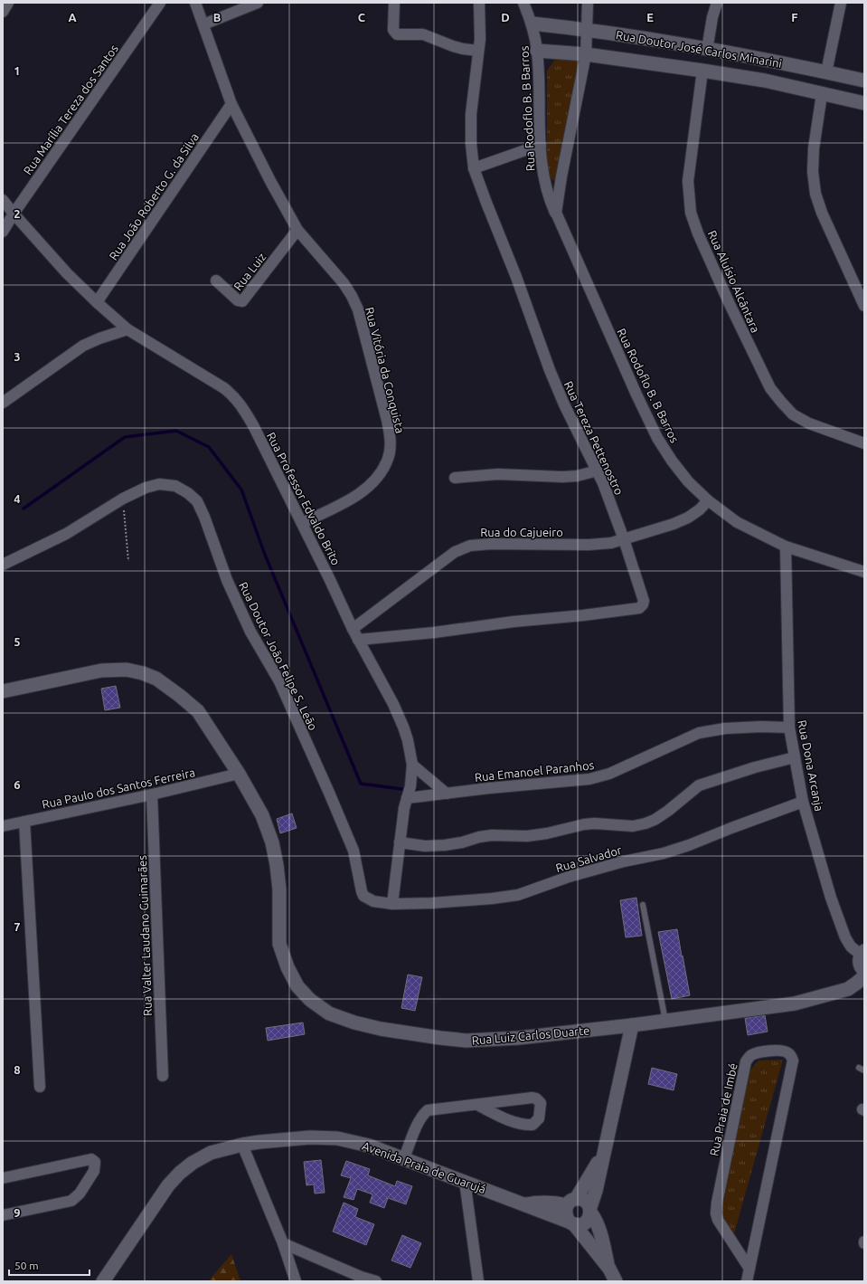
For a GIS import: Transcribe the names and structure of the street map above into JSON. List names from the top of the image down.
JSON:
{
  "streets": {
    "street": [
      "Rua Doutor José Carlos Minarini",
      "Rua Rodoflo B. B Barros",
      "Rua Marília Tereza dos Santos",
      "Rua João Roberto G. da Silva",
      "Rua Luiz",
      "Rua Aluísio Alcântara",
      "Rua Vitória da Conquista",
      "Rua Tereza Pettenostro",
      "Rua Professor Edvaldo Brito",
      "Rua do Cajueiro",
      "Rua Doutor João Felipe S. Leão",
      "Rua Dona Arcanja",
      "Rua Emanoel Paranhos",
      "Rua Paulo dos Santos Ferreira",
      "Rua Salvador",
      "Rua Valter Laudano Guimarães",
      "Rua Luiz Carlos Duarte",
      "Rua Praia de Imbé",
      "Avenida Praia de Guarujá"
    ]
  },
  "crossings": [
    ["Rua Doutor José Carlos Minarini", "Rua Rodoflo B. B Barros"],
    ["Rua Doutor José Carlos Minarini", "Rua Aluísio Alcântara"],
    ["Rua Rodoflo B. B Barros", "Rua do Cajueiro"],
    ["Rua Rodoflo B. B Barros", "Rua Dona Arcanja"],
    ["Rua Marília Tereza dos Santos", "Rua Professor Edvaldo Brito"],
    ["Rua João Roberto G. da Silva", "Rua Vitória da Conquista"],
    ["Rua João Roberto G. da Silva", "Rua Professor Edvaldo Brito"],
    ["Rua Luiz", "Rua Vitória da Conquista"],
    ["Rua Vitória da Conquista", "Rua Professor Edvaldo Brito"],
    ["Rua Tereza Pettenostro", "Rua Professor Edvaldo Brito"],
    ["Rua Tereza Pettenostro", "Rua do Cajueiro"],
    ["Rua Professor Edvaldo Brito", "Rua do Cajueiro"],
    ["Rua Professor Edvaldo Brito", "Rua Emanoel Paranhos"],
    ["Rua Professor Edvaldo Brito", "Rua Salvador"],
    ["Rua Doutor João Felipe S. Leão", "Rua Salvador"],
    ["Rua Dona Arcanja", "Rua Emanoel Paranhos"],
    ["Rua Dona Arcanja", "Rua Salvador"],
    ["Rua Paulo dos Santos Ferreira", "Rua Valter Laudano Guimarães"],
    ["Rua Paulo dos Santos Ferreira", "Rua Luiz Carlos Duarte"]
  ],
  "scale_bar": "50 m",
  "grid": {
    "columns": [
      "A",
      "B",
      "C",
      "D",
      "E",
      "F"
    ],
    "rows": [
      "1",
      "2",
      "3",
      "4",
      "5",
      "6",
      "7",
      "8",
      "9"
    ]
  }
}
